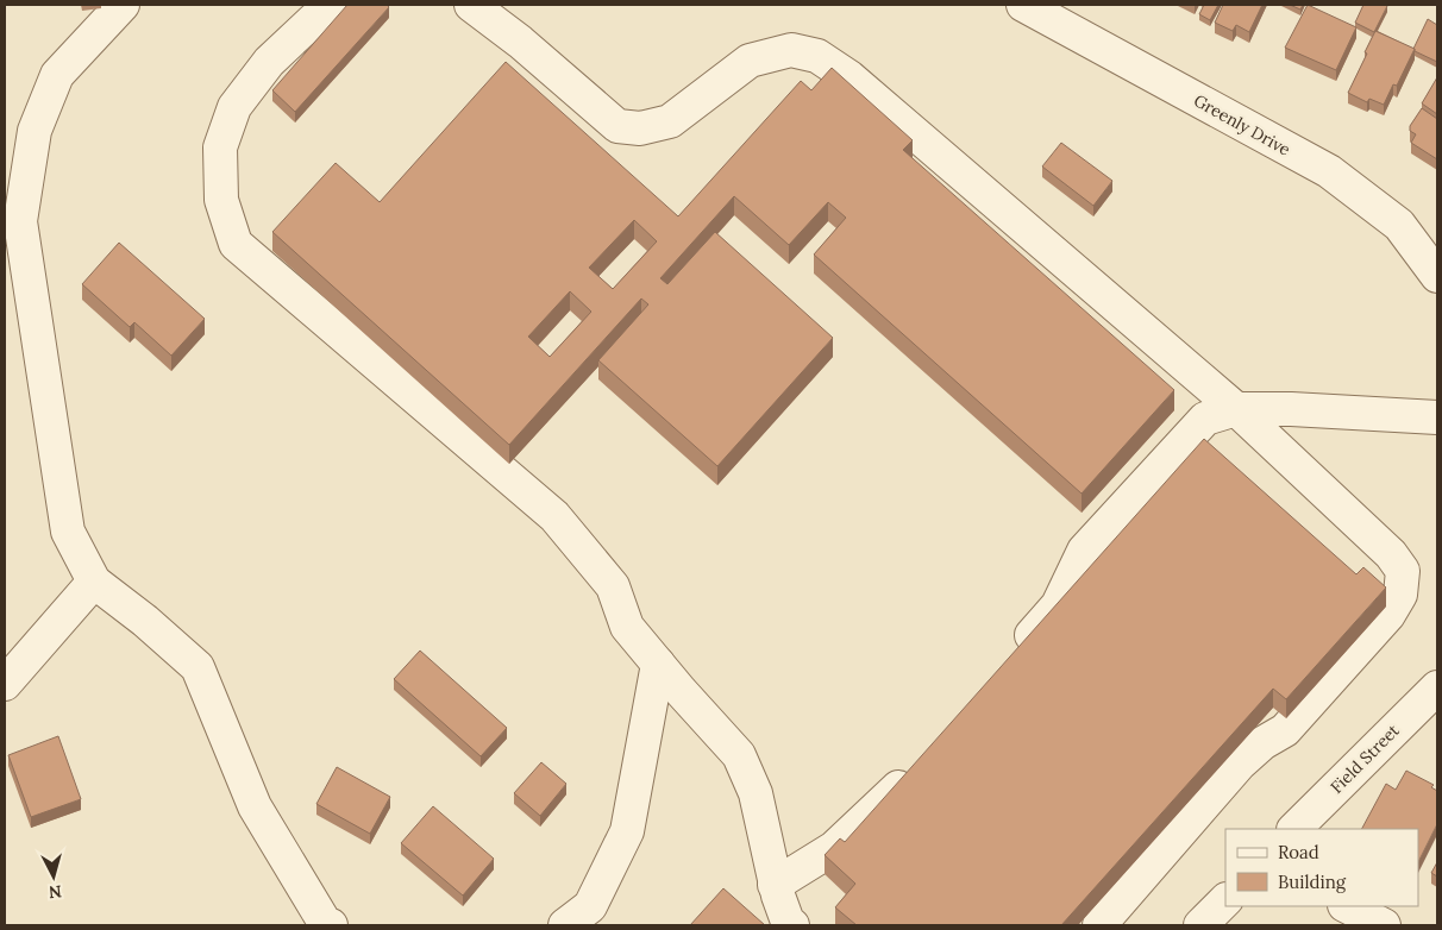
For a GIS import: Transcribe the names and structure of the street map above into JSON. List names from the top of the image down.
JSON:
{
  "streets": {
    "street": ["Greenly Drive", "Field Street"]
  },
  "legend": ["Road", "Building"],
  "north": "bottom"
}
